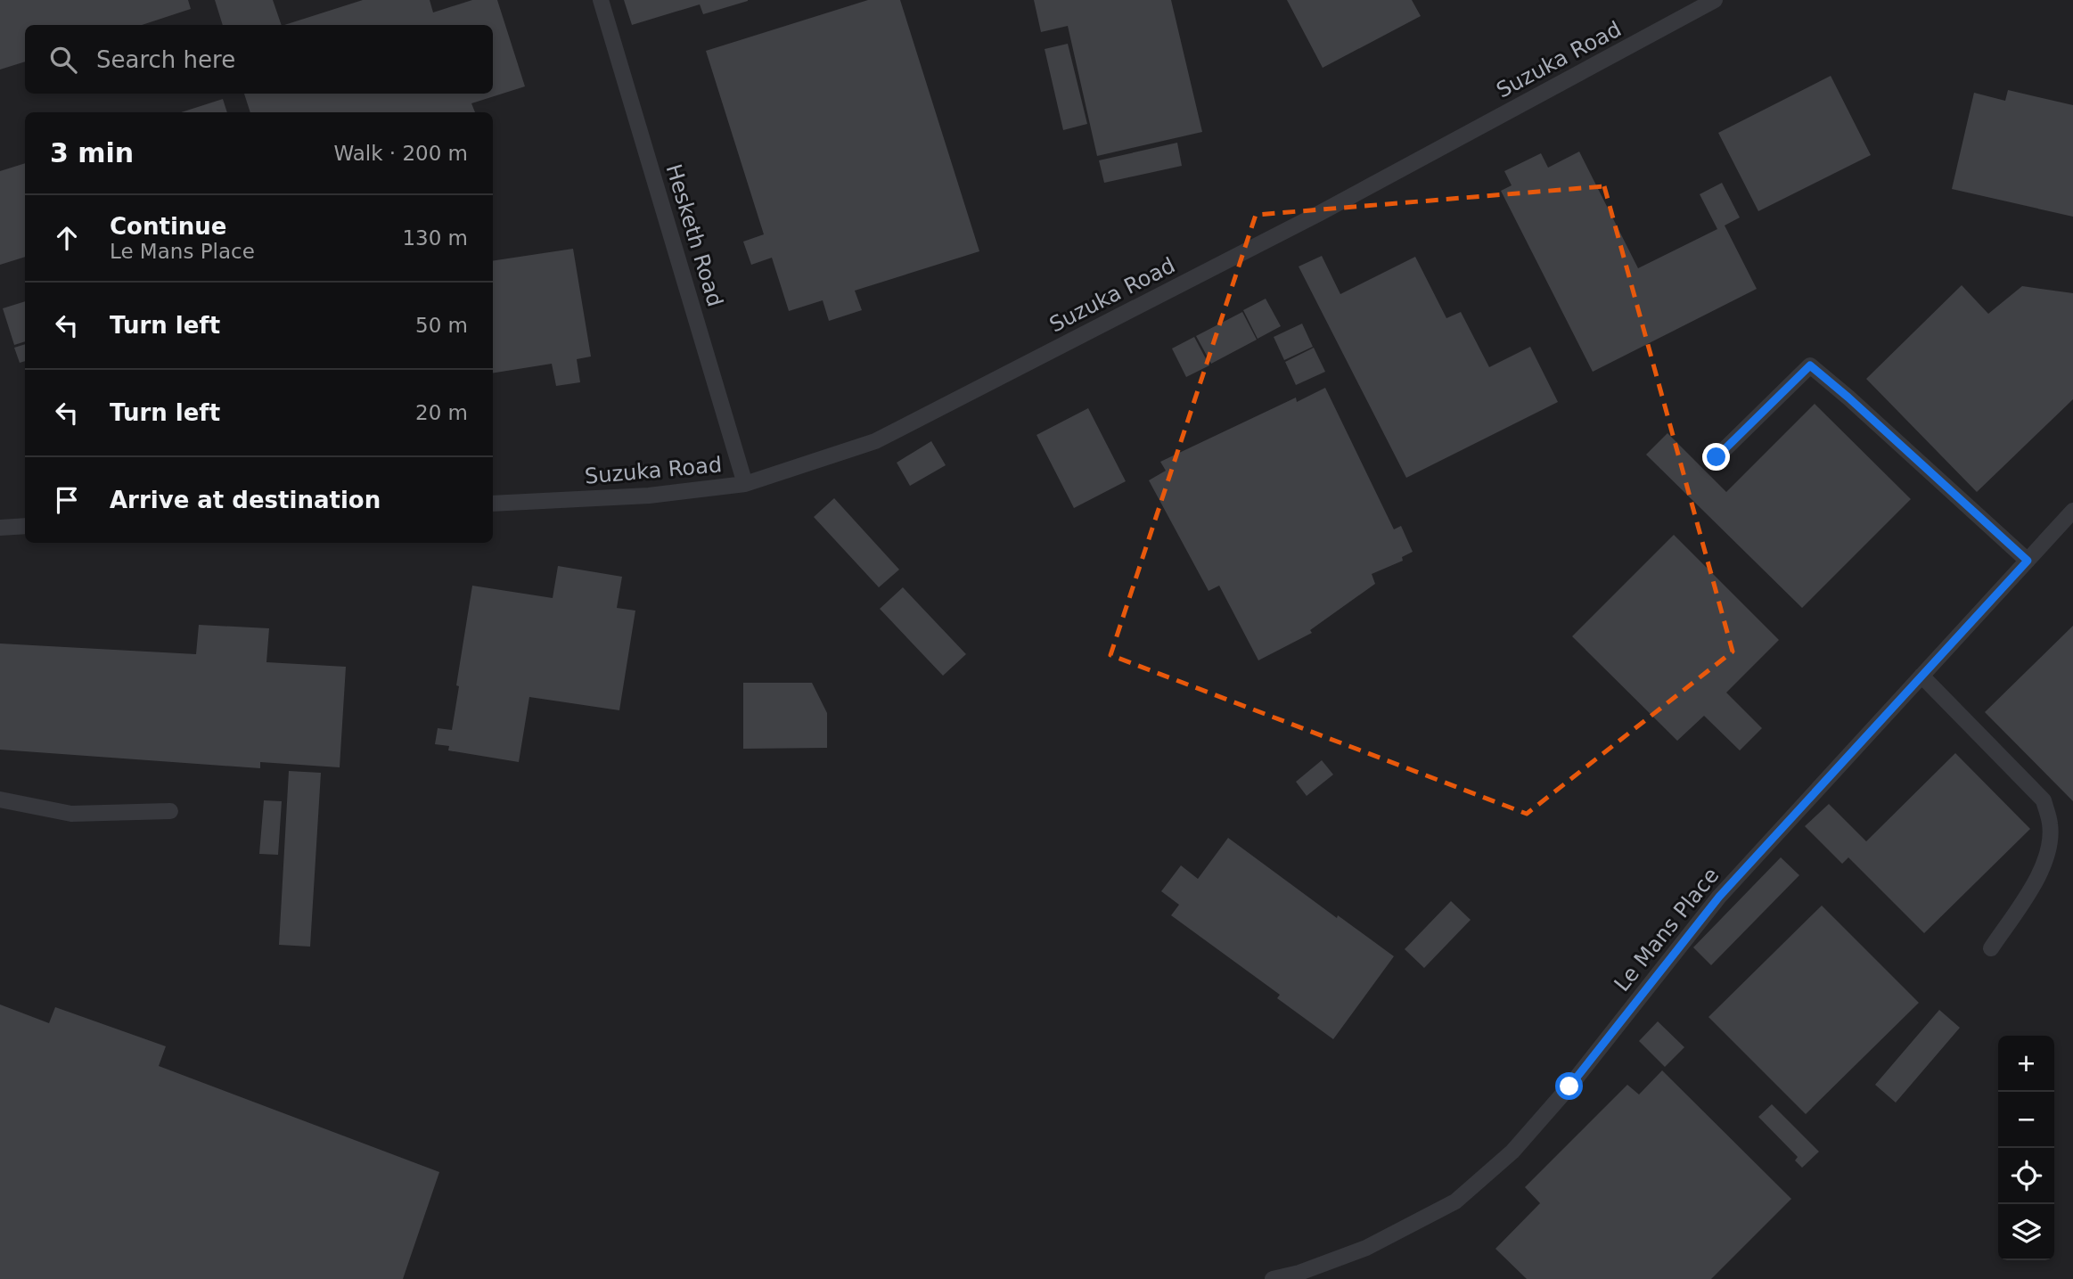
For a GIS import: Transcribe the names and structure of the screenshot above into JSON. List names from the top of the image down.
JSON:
{
  "streets": {
    "lane": ["Suzuka Road", "Hesketh Road", "Le Mans Place"]
  },
  "crossings": [
    ["Suzuka Road", "Hesketh Road"]
  ],
  "page": {
    "search": "Search here",
    "heading": ["3 min", "Walk · 200 m"],
    "list": [
      ["Continue", "Le Mans Place", "130 m"],
      ["Turn left", "50 m"],
      ["Turn left", "20 m"],
      "Arrive at destination"
    ],
    "map_buttons": ["+", "−"]
  }
}
